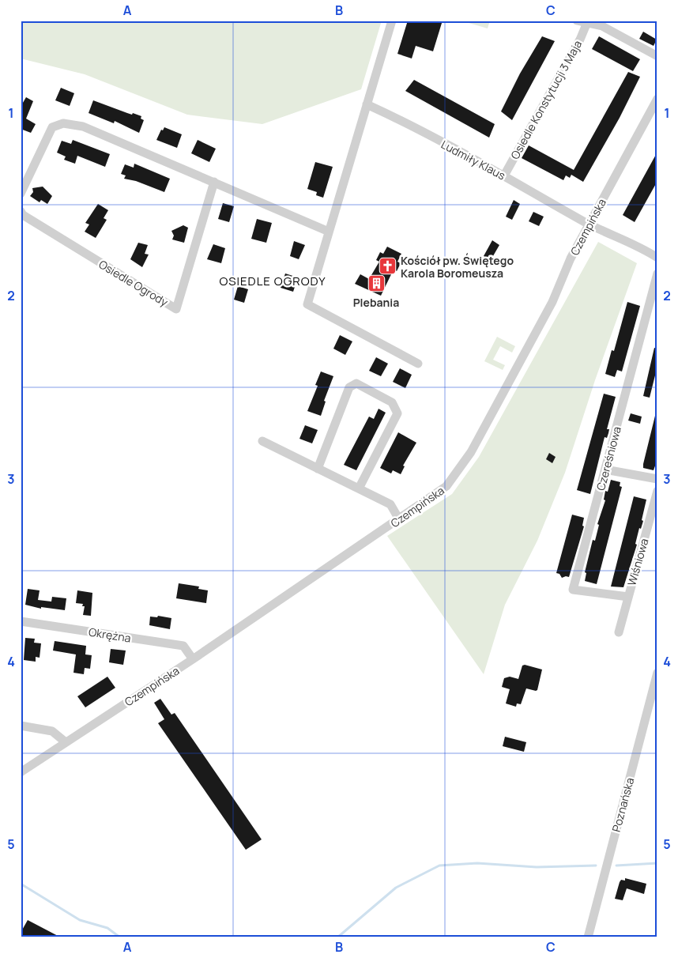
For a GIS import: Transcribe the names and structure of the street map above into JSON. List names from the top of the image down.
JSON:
{
  "streets": {
    "street": [
      "Osiedle Konstytucji 3 Maja",
      "Ludmiły Klaus",
      "Czempińska",
      "Osiedle Ogrody",
      "Czereśniowa",
      "Wiśniowa",
      "Okrężna",
      "Poznańska"
    ]
  },
  "crossings": [
    ["Osiedle Konstytucji 3 Maja", "Ludmiły Klaus"],
    ["Ludmiły Klaus", "Czempińska"],
    ["Czempińska", "Okrężna"],
    ["Czereśniowa", "Wiśniowa"]
  ],
  "districts": ["OSIEDLE OGRODY"],
  "places": {
    "church": ["Kościół pw. Świętego Karola Boromeusza"],
    "building": ["Plebania"]
  },
  "grid": {
    "columns": ["A", "B", "C"],
    "rows": [
      "1",
      "2",
      "3",
      "4",
      "5"
    ]
  }
}
